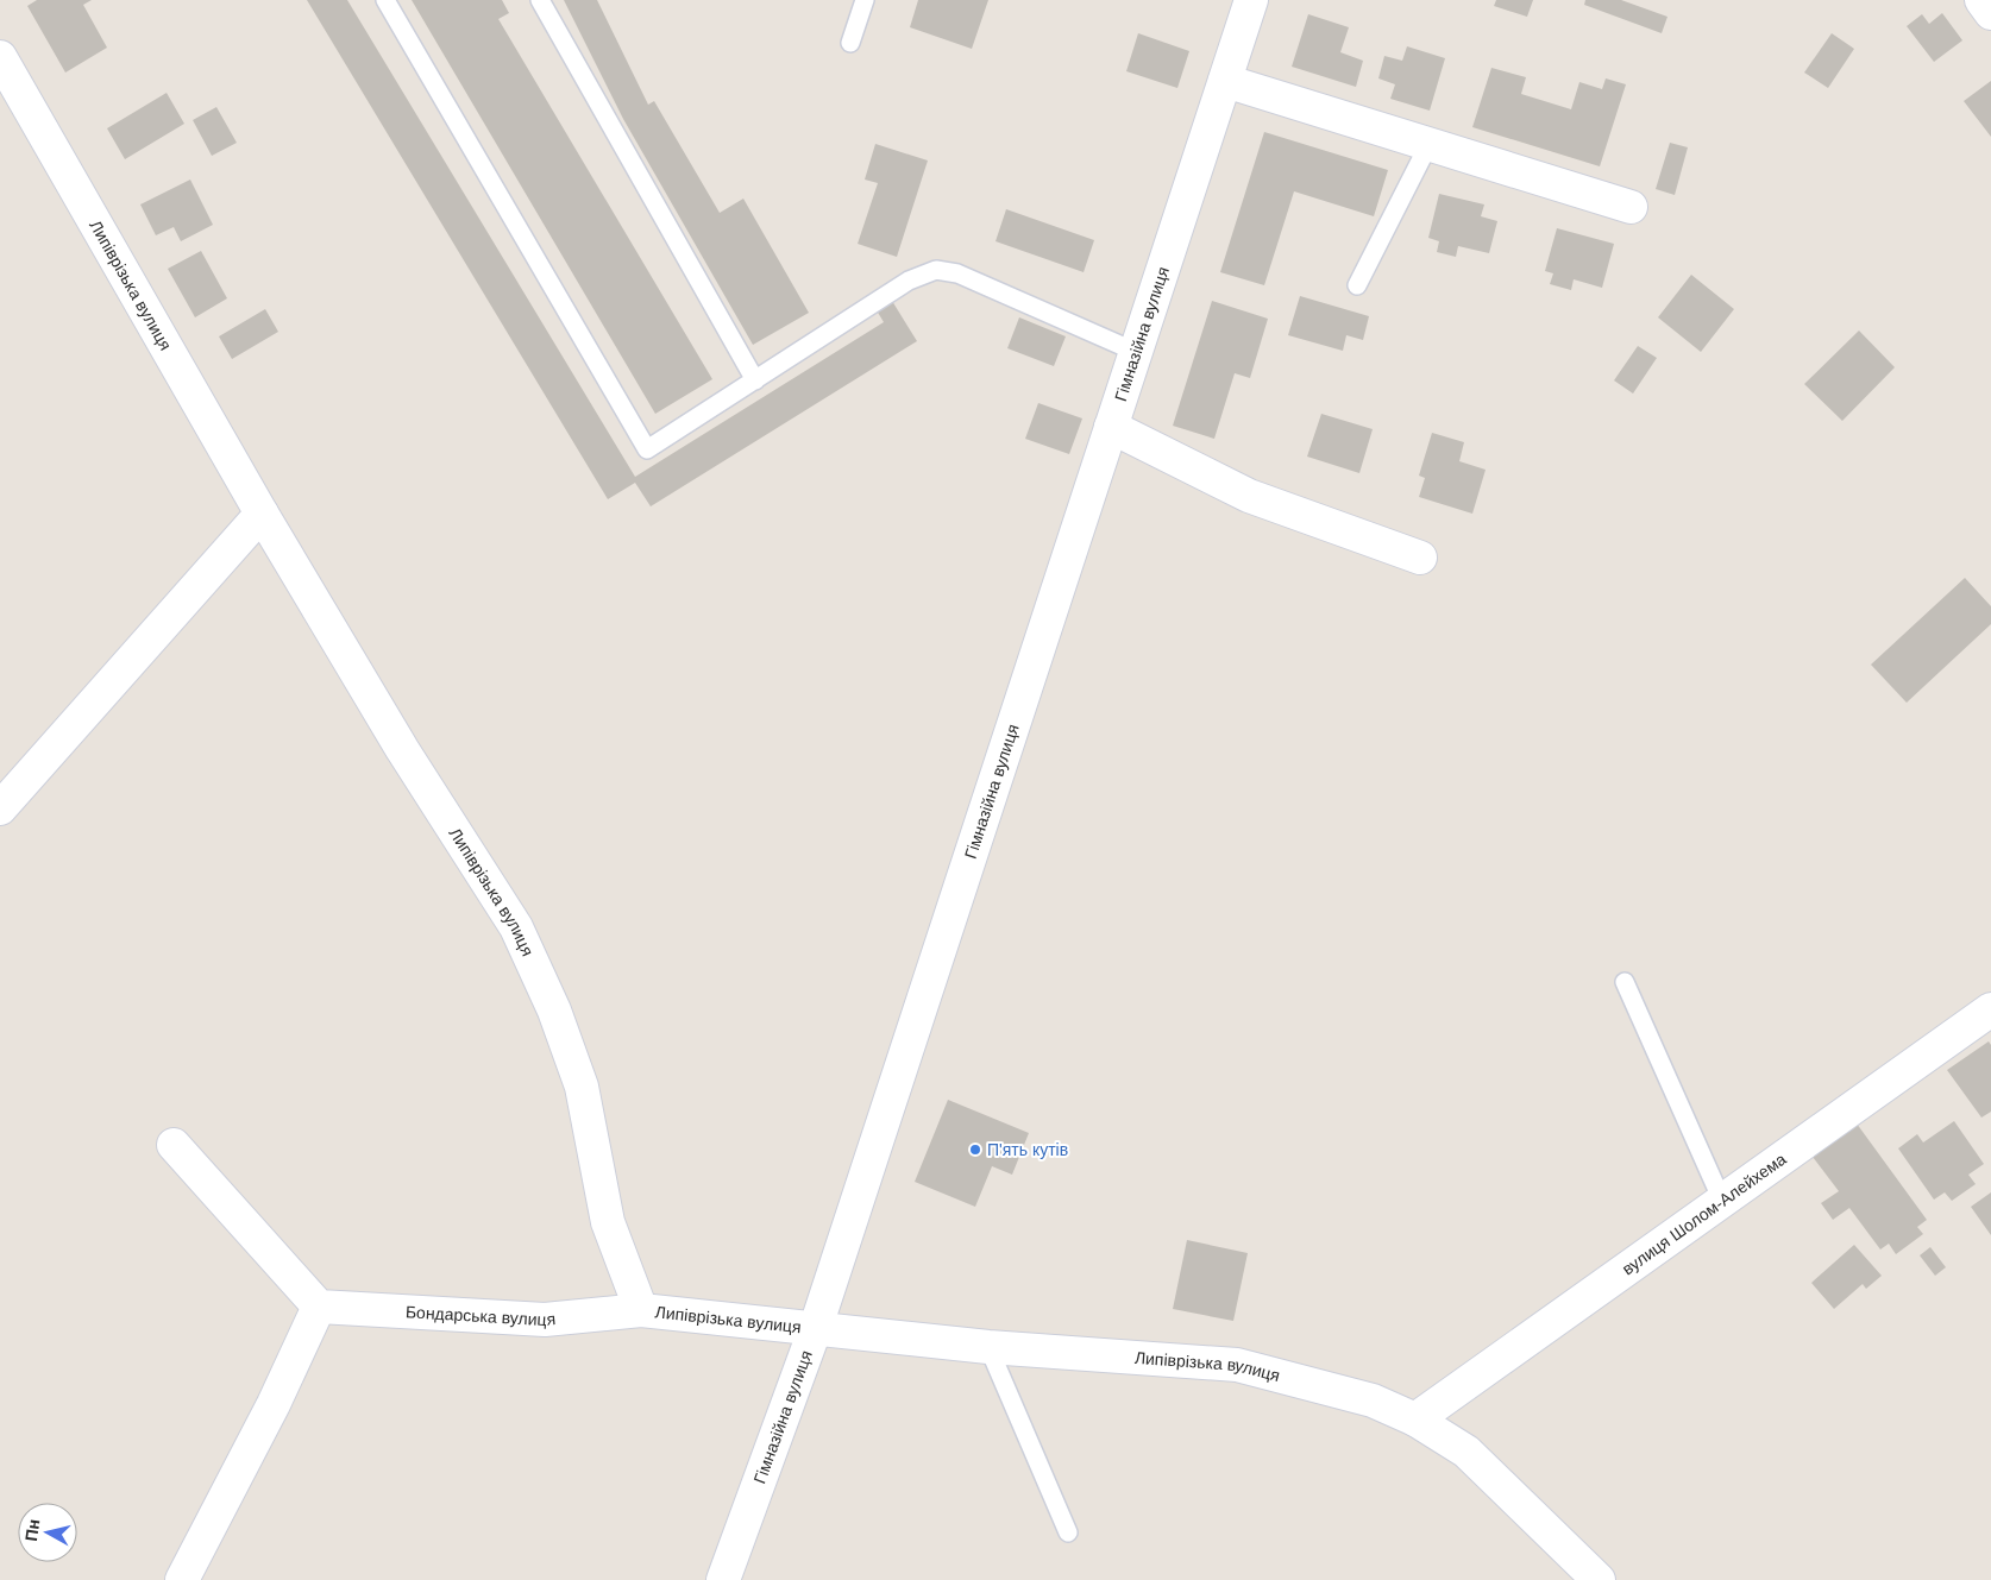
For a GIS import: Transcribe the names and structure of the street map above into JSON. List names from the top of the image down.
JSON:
{
  "streets": {
    "street": [
      "Липіврізька вулиця",
      "Гімназійна вулиця",
      "вулиця Шолом-Алейхема",
      "Бондарська вулиця"
    ]
  },
  "crossings": [
    ["Липіврізька вулиця", "Гімназійна вулиця"],
    ["Липіврізька вулиця", "вулиця Шолом-Алейхема"],
    ["Липіврізька вулиця", "Бондарська вулиця"]
  ],
  "places": ["П'ять кутів"],
  "north": "left"
}
